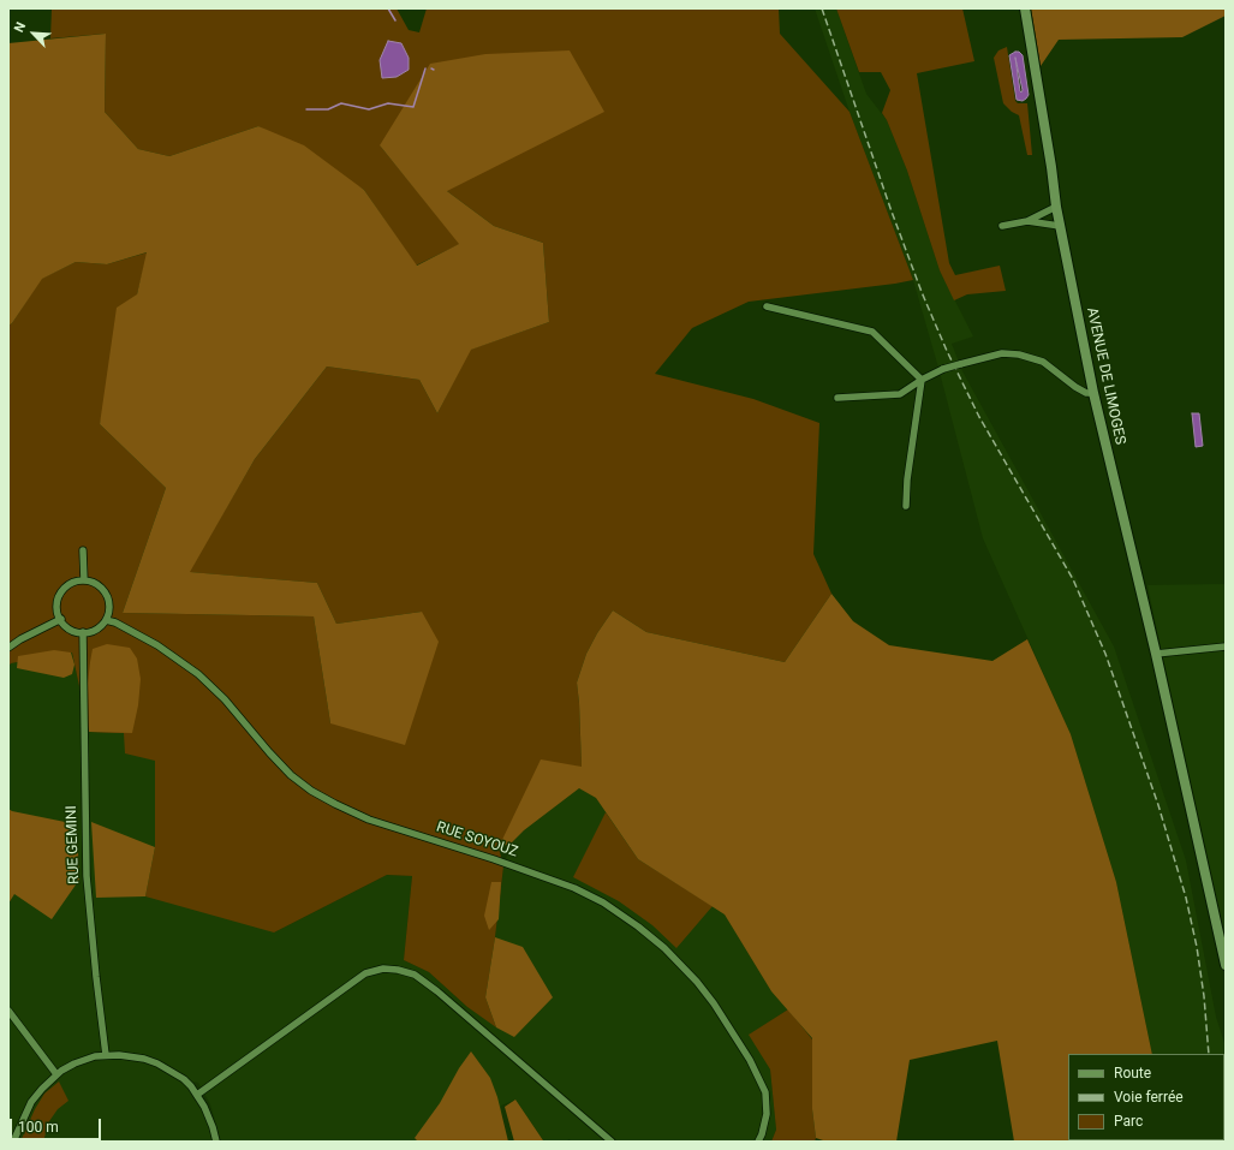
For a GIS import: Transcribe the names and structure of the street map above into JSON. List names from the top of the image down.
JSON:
{
  "streets": {
    "main road": ["AVENUE DE LIMOGES"],
    "street": ["RUE SOYOUZ", "RUE GEMINI"]
  },
  "crossings": [
    ["RUE SOYOUZ", "RUE GEMINI"]
  ],
  "legend": ["Route", "Voie ferrée", "Parc"],
  "scale_bar": "100 m",
  "north": "top left"
}
